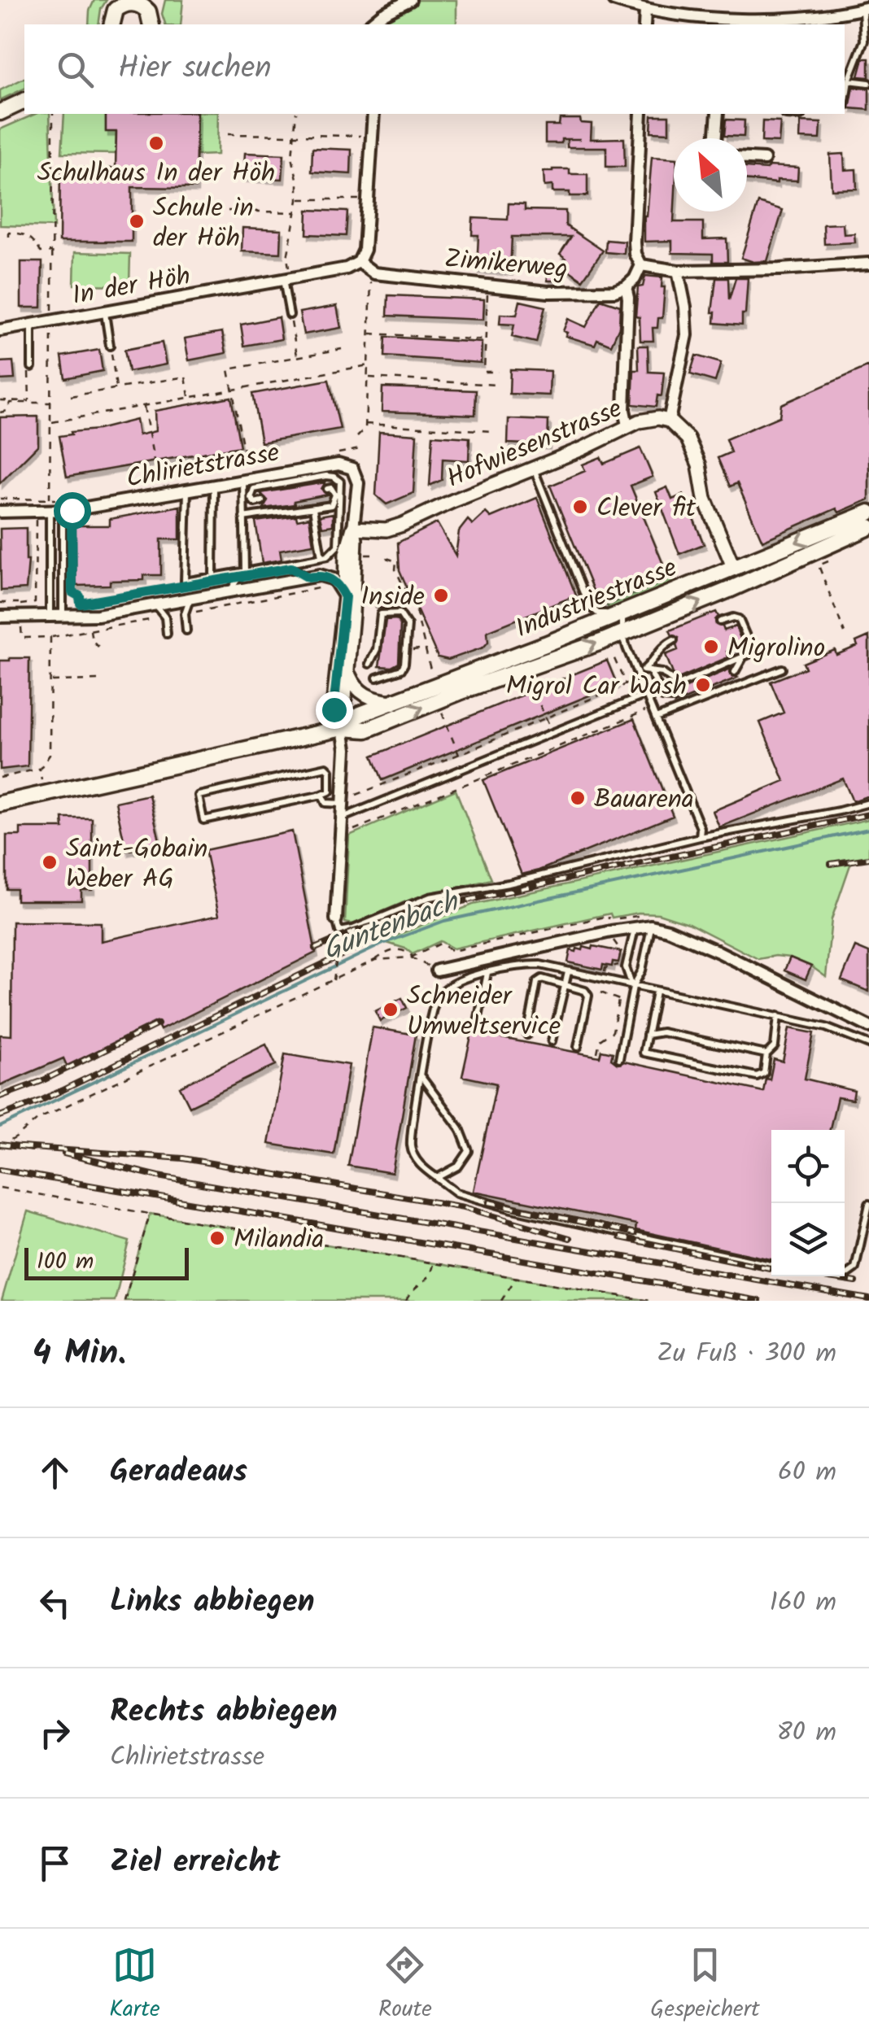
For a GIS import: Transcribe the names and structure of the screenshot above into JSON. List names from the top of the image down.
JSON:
{
  "streets": {
    "main road": ["Industriestrasse"],
    "street": [
      "Zimikerweg",
      "In der Höh",
      "Hofwiesenstrasse",
      "Chlirietstrasse"
    ]
  },
  "crossings": [
    ["Zimikerweg", "In der Höh"],
    ["Hofwiesenstrasse", "Chlirietstrasse"],
    ["Chlirietstrasse", "Industriestrasse"]
  ],
  "water": ["Guntenbach"],
  "places": [
    "Schulhaus In der Höh",
    "Schule in der Höh",
    "Clever fit",
    "Inside",
    "Migrolino",
    "Migrol Car Wash",
    "Bauarena",
    "Saint-Gobain Weber AG",
    "Schneider Umweltservice",
    "Milandia"
  ],
  "scale_bar": "100 m",
  "north": "top left",
  "page": {
    "search": "Hier suchen",
    "scale": "100 m",
    "heading": ["4 Min.", "Zu Fuß · 300 m"],
    "list": [
      ["Geradeaus", "60 m"],
      ["Links abbiegen", "160 m"],
      ["Rechts abbiegen", "Chlirietstrasse", "80 m"],
      "Ziel erreicht"
    ],
    "nav": ["Karte", "Route", "Gespeichert"]
  }
}
